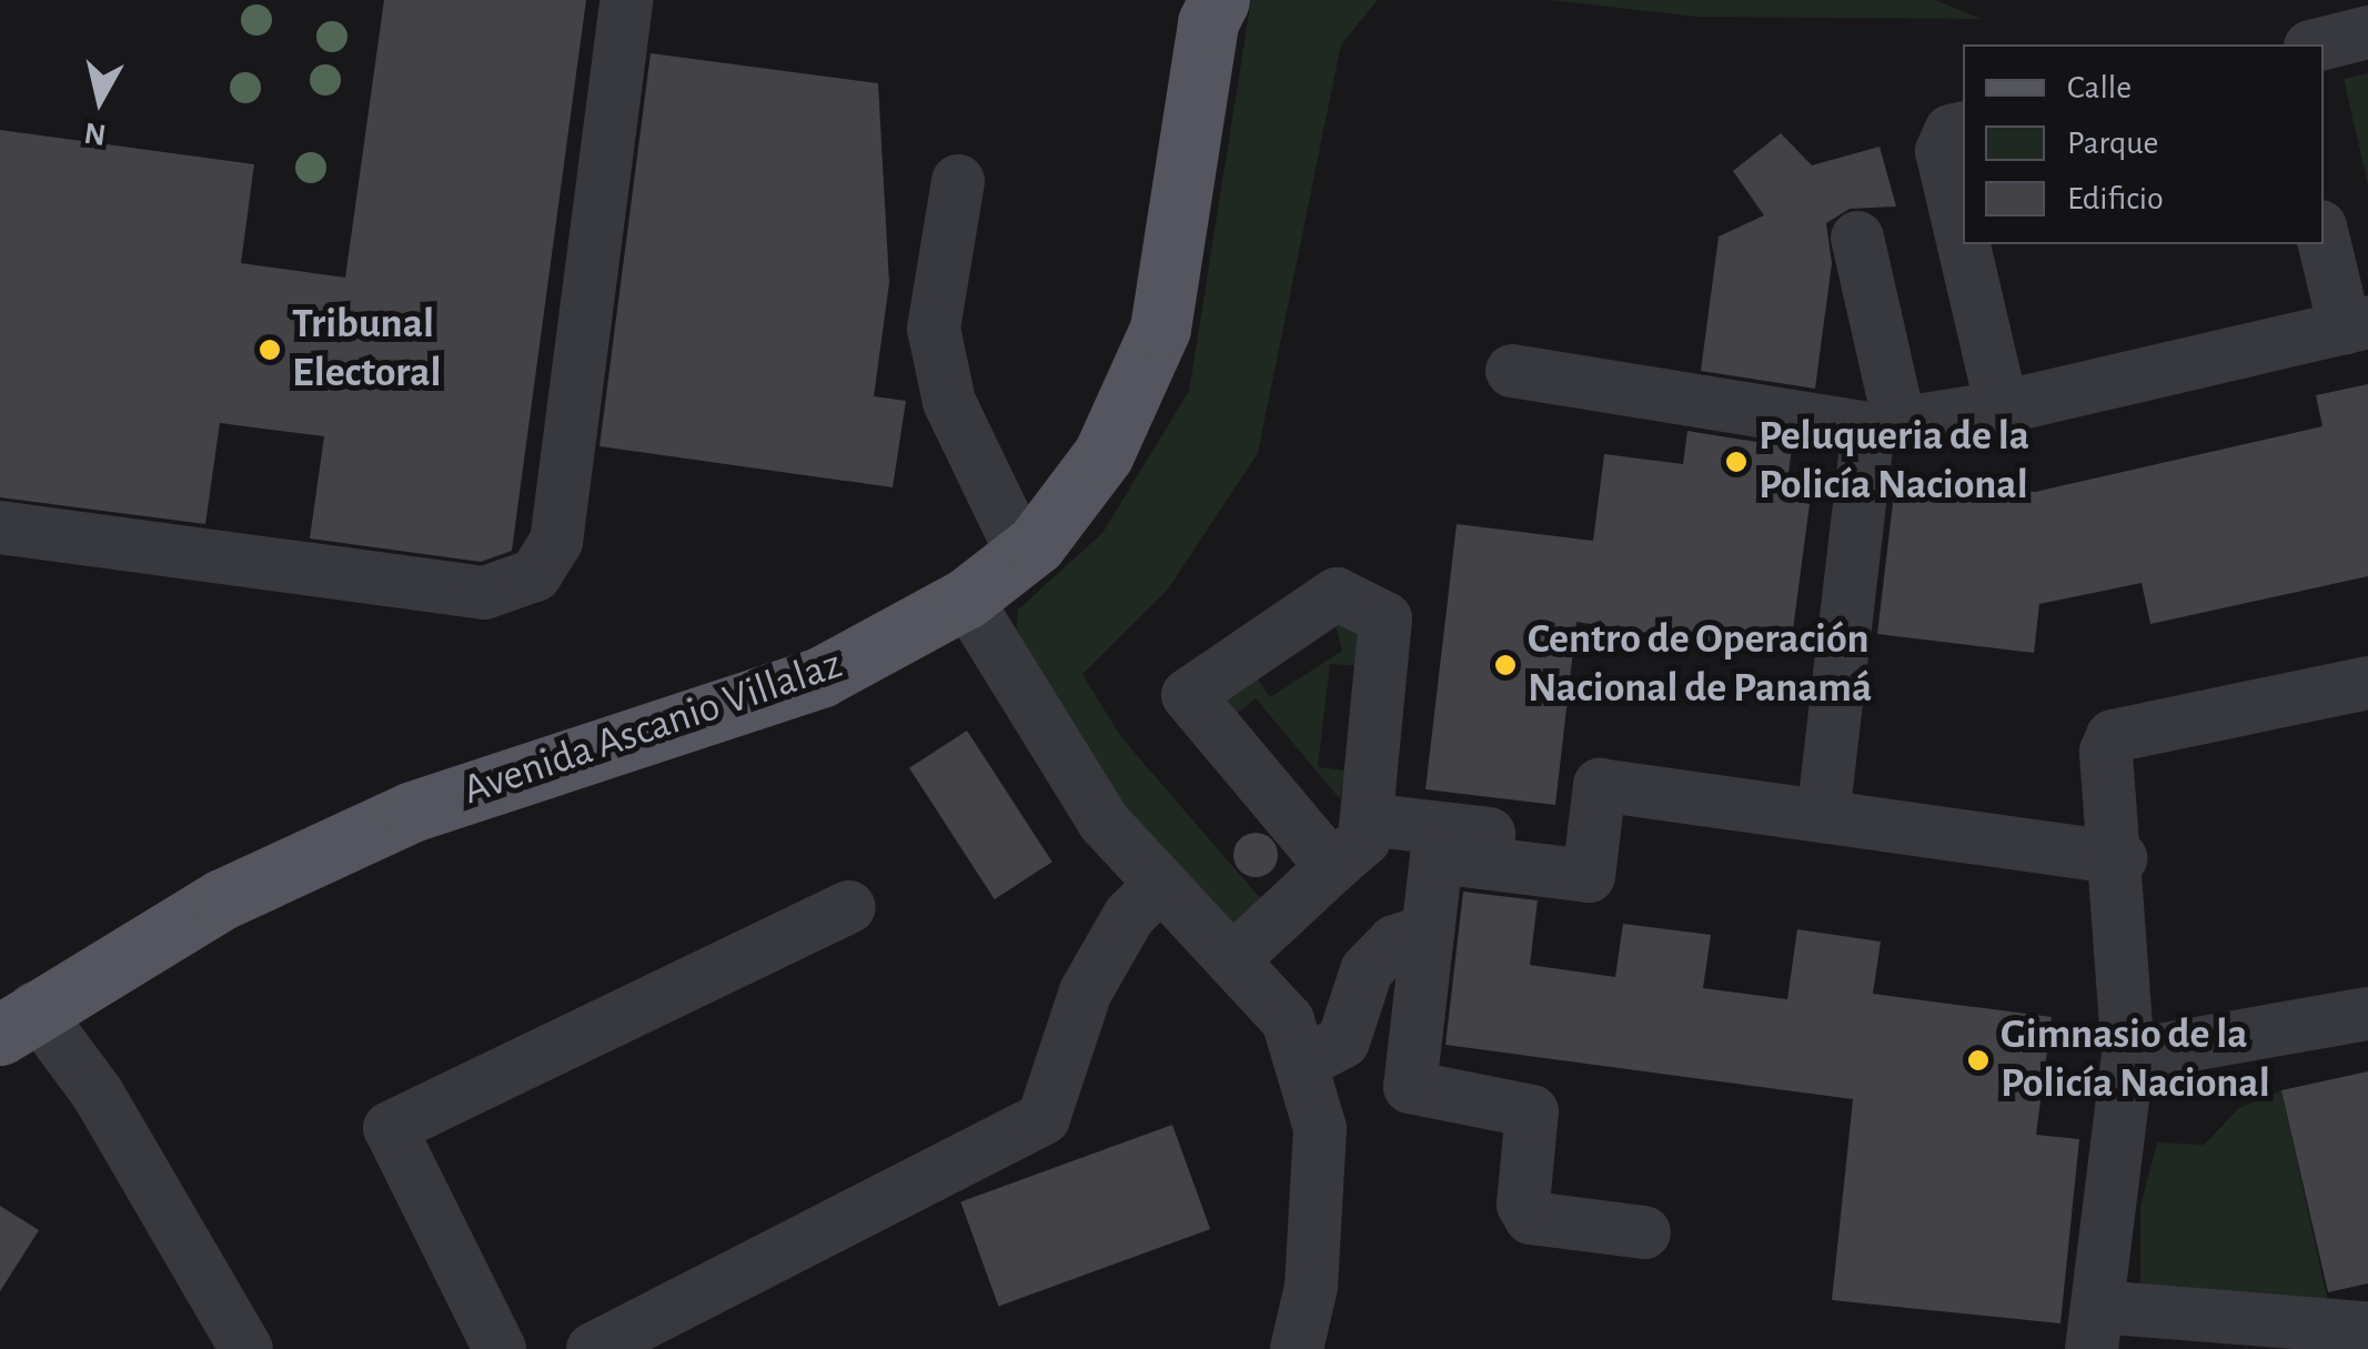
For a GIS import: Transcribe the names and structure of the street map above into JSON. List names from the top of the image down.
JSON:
{
  "streets": {
    "main road": ["Avenida Ascanio Villalaz"]
  },
  "places": [
    "Tribunal Electoral",
    "Peluqueria de la Policía Nacional",
    "Centro de Operación Nacional de Panamá",
    "Gimnasio de la Policía Nacional"
  ],
  "legend": ["Calle", "Parque", "Edificio"],
  "north": "bottom"
}
